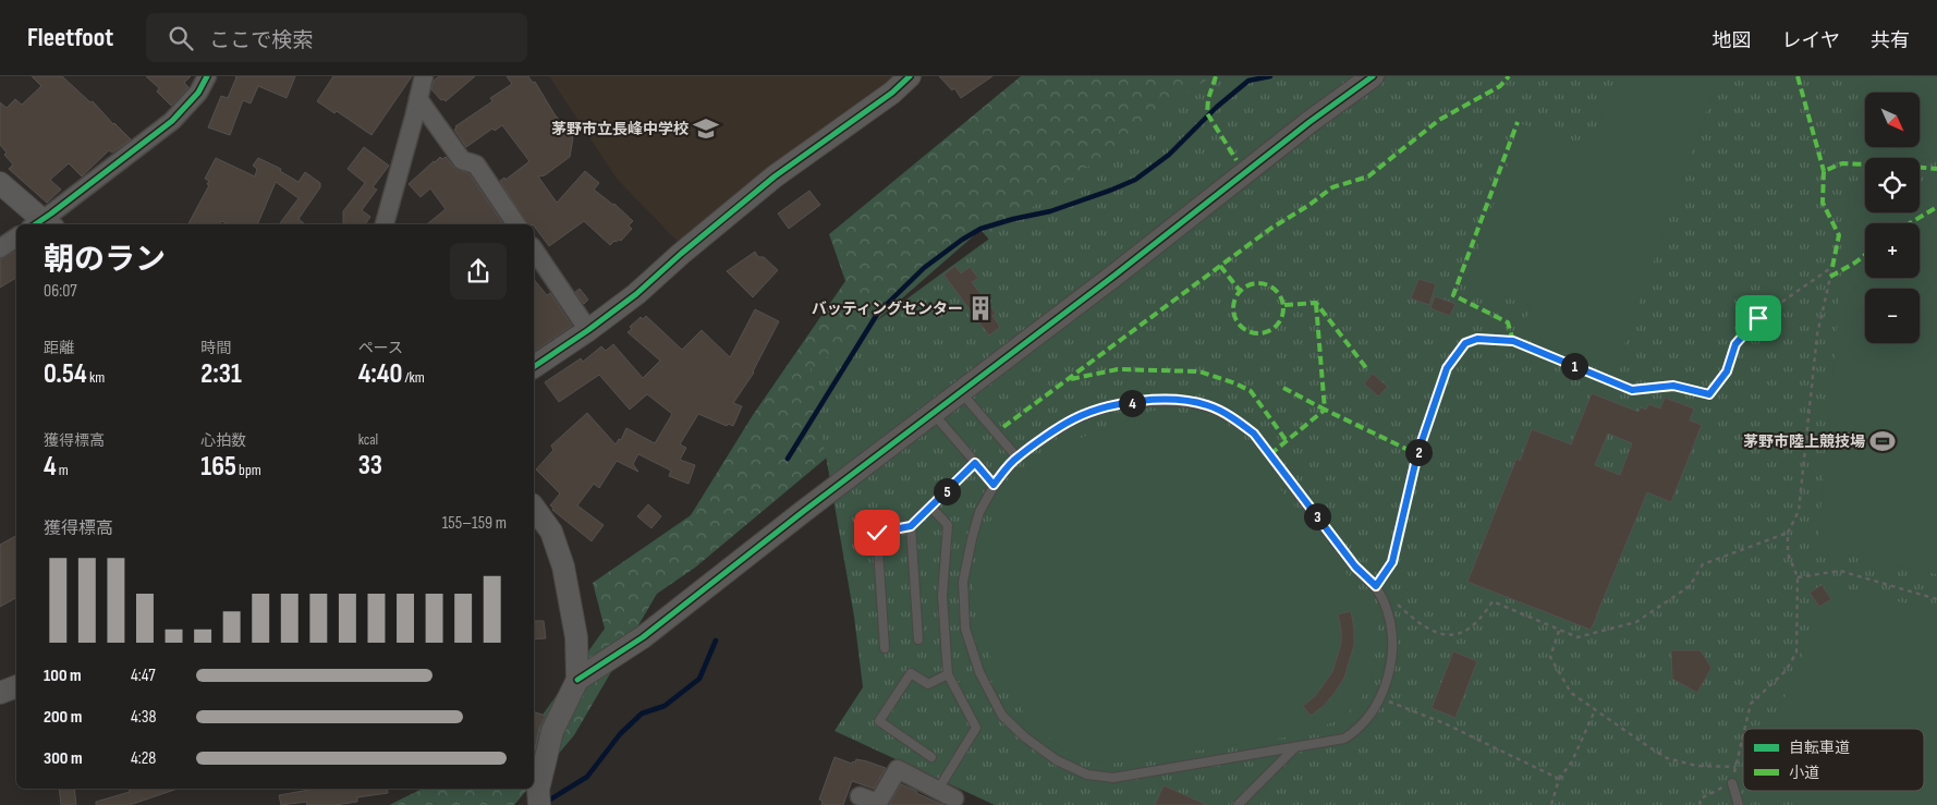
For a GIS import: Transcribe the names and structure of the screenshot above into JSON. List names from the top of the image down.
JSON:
{
  "places": {
    "school or university": ["茅野市立長峰中学校"],
    "building": ["バッティングセンター"],
    "sports": ["茅野市陸上競技場"]
  },
  "legend": ["自転車道", "小道"],
  "north": "bottom right",
  "page": {
    "header": "Fleetfoot",
    "search": "ここで検索",
    "nav": ["地図", "レイヤ", "共有"],
    "map_buttons": ["+", "−"],
    "heading": ["朝のラン", "06:07"],
    "stats": [
      ["距離", "0.54 km"],
      ["時間", "2:31"],
      ["ペース", "4:40 /km"],
      ["獲得標高", "4 m"],
      ["心拍数", "165 bpm"],
      ["kcal", "33"]
    ],
    "pins": [
      "1",
      "4",
      "2",
      "5",
      "3"
    ],
    "chart": ["獲得標高", "155–159 m"],
    "list": [
      {
        "name": "100 m",
        "note": "4:47"
      },
      {
        "name": "200 m",
        "note": "4:38"
      },
      {
        "name": "300 m",
        "note": "4:28"
      }
    ]
  }
}
